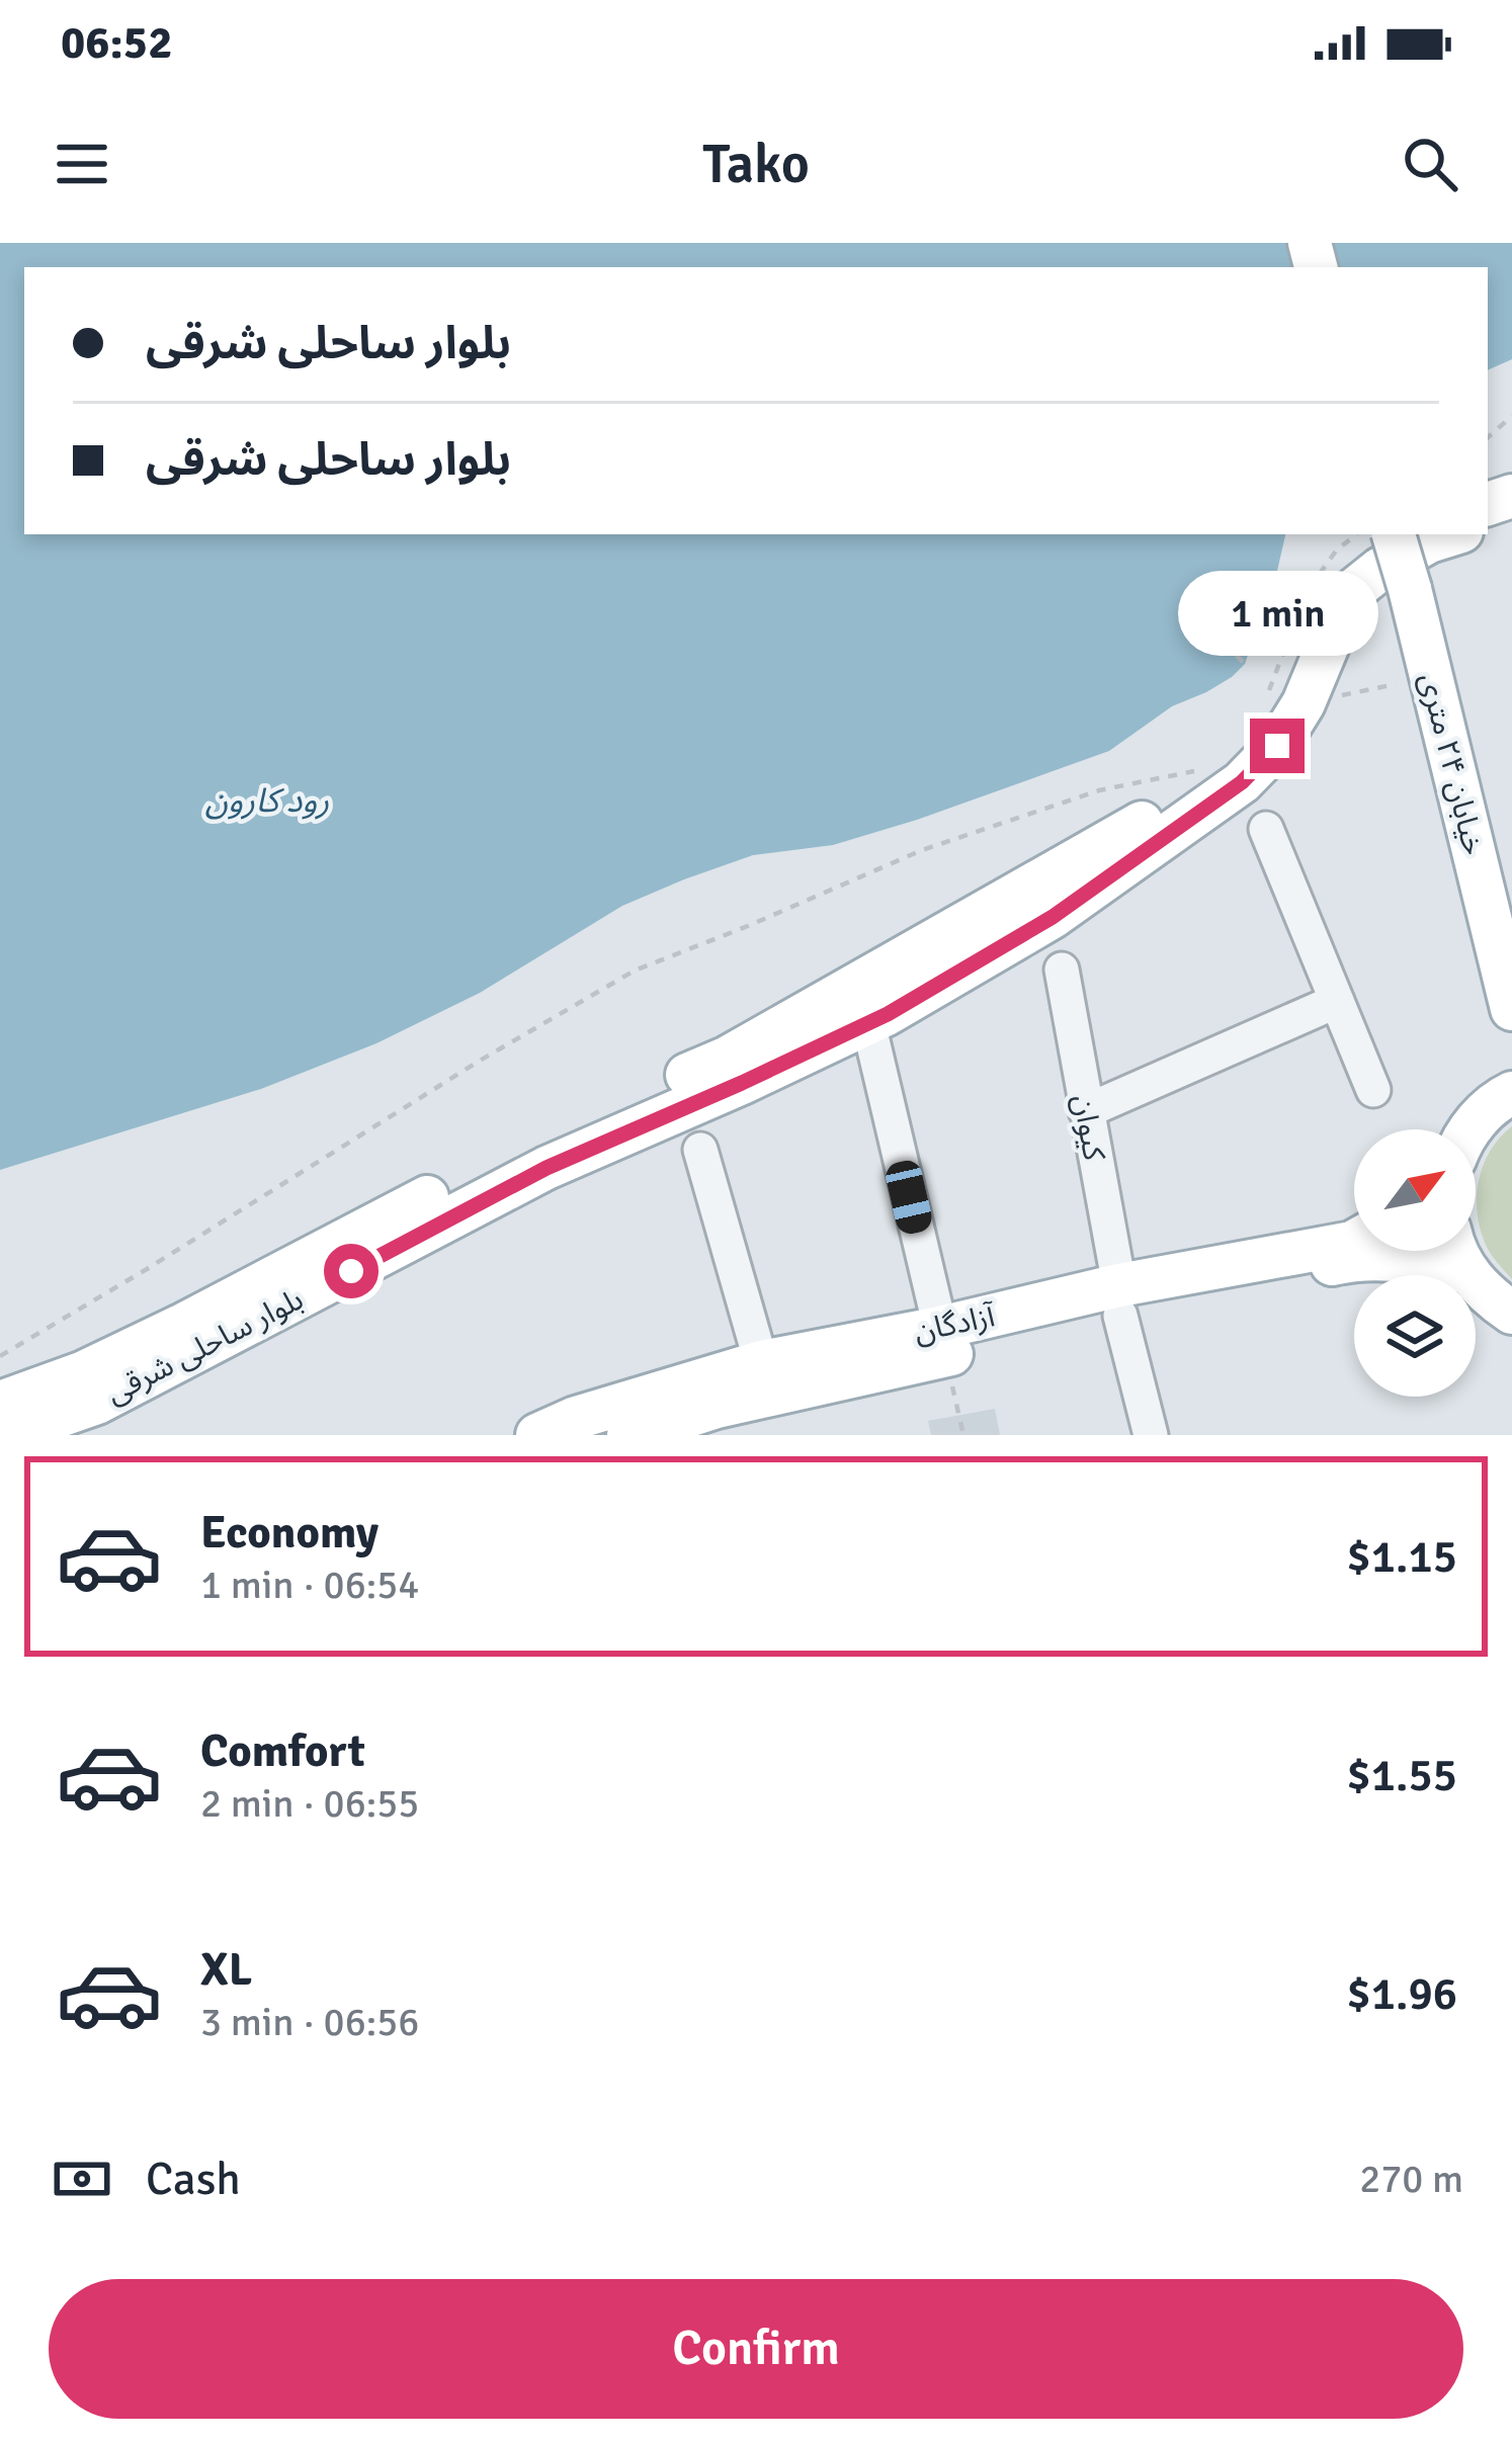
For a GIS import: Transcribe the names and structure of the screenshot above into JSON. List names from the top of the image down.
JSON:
{
  "streets": {
    "main road": ["خیابان ۲۴ متری", "آزادگان", "بلوار ساحلی شرقی"],
    "street": ["کیوان"]
  },
  "crossings": [
    ["کیوان", "آزادگان"]
  ],
  "water": ["رود کارون"],
  "north": "top right",
  "page": {
    "status": "06:52",
    "header": "Tako",
    "banner": ["بلوار ساحلی شرقی", "بلوار ساحلی شرقی"],
    "bubble": "1 min",
    "list": [
      {
        "name": "Economy",
        "note": "1 min · 06:54",
        "value": "$1.15"
      },
      {
        "name": "Comfort",
        "note": "2 min · 06:55",
        "value": "$1.55"
      },
      {
        "name": "XL",
        "note": "3 min · 06:56",
        "value": "$1.96"
      }
    ],
    "pay": ["Cash", "270 m"],
    "buttons": "Confirm"
  }
}
